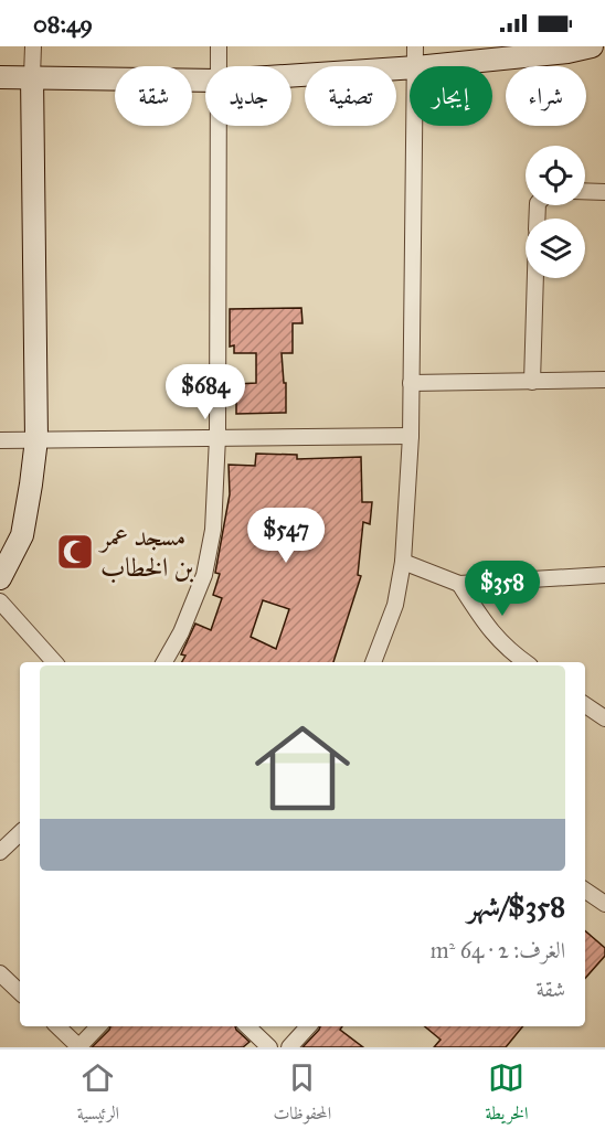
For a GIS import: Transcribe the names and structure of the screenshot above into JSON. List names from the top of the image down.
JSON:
{
  "places": {
    "mosque": ["مسجد عمر بن الخطاب"]
  },
  "page": {
    "status": "08:49",
    "chip": [
      "شراء",
      "إيجار",
      "تصفية",
      "جديد",
      "شقة"
    ],
    "price": ["$684", "$547", "$358"],
    "list": [
      {
        "name": "$358/شهر",
        "note": "الغرف: 2 · 64 m² · شقة"
      }
    ],
    "tabs": ["الخريطة", "المحفوظات", "الرئيسية"]
  }
}
